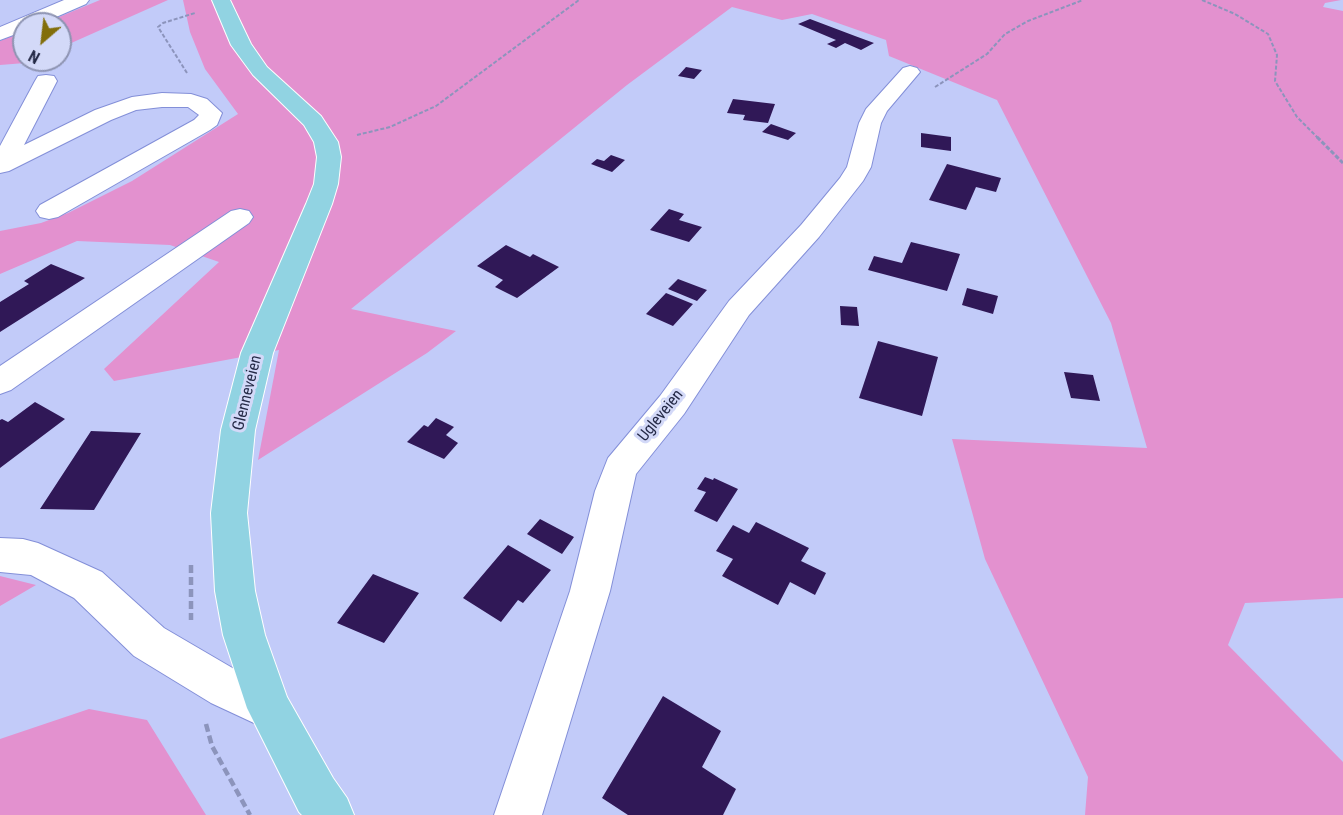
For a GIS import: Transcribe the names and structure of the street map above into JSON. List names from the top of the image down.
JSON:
{
  "streets": {
    "main road": ["Glenneveien"],
    "street": ["Ugleveien"]
  },
  "north": "bottom left"
}
